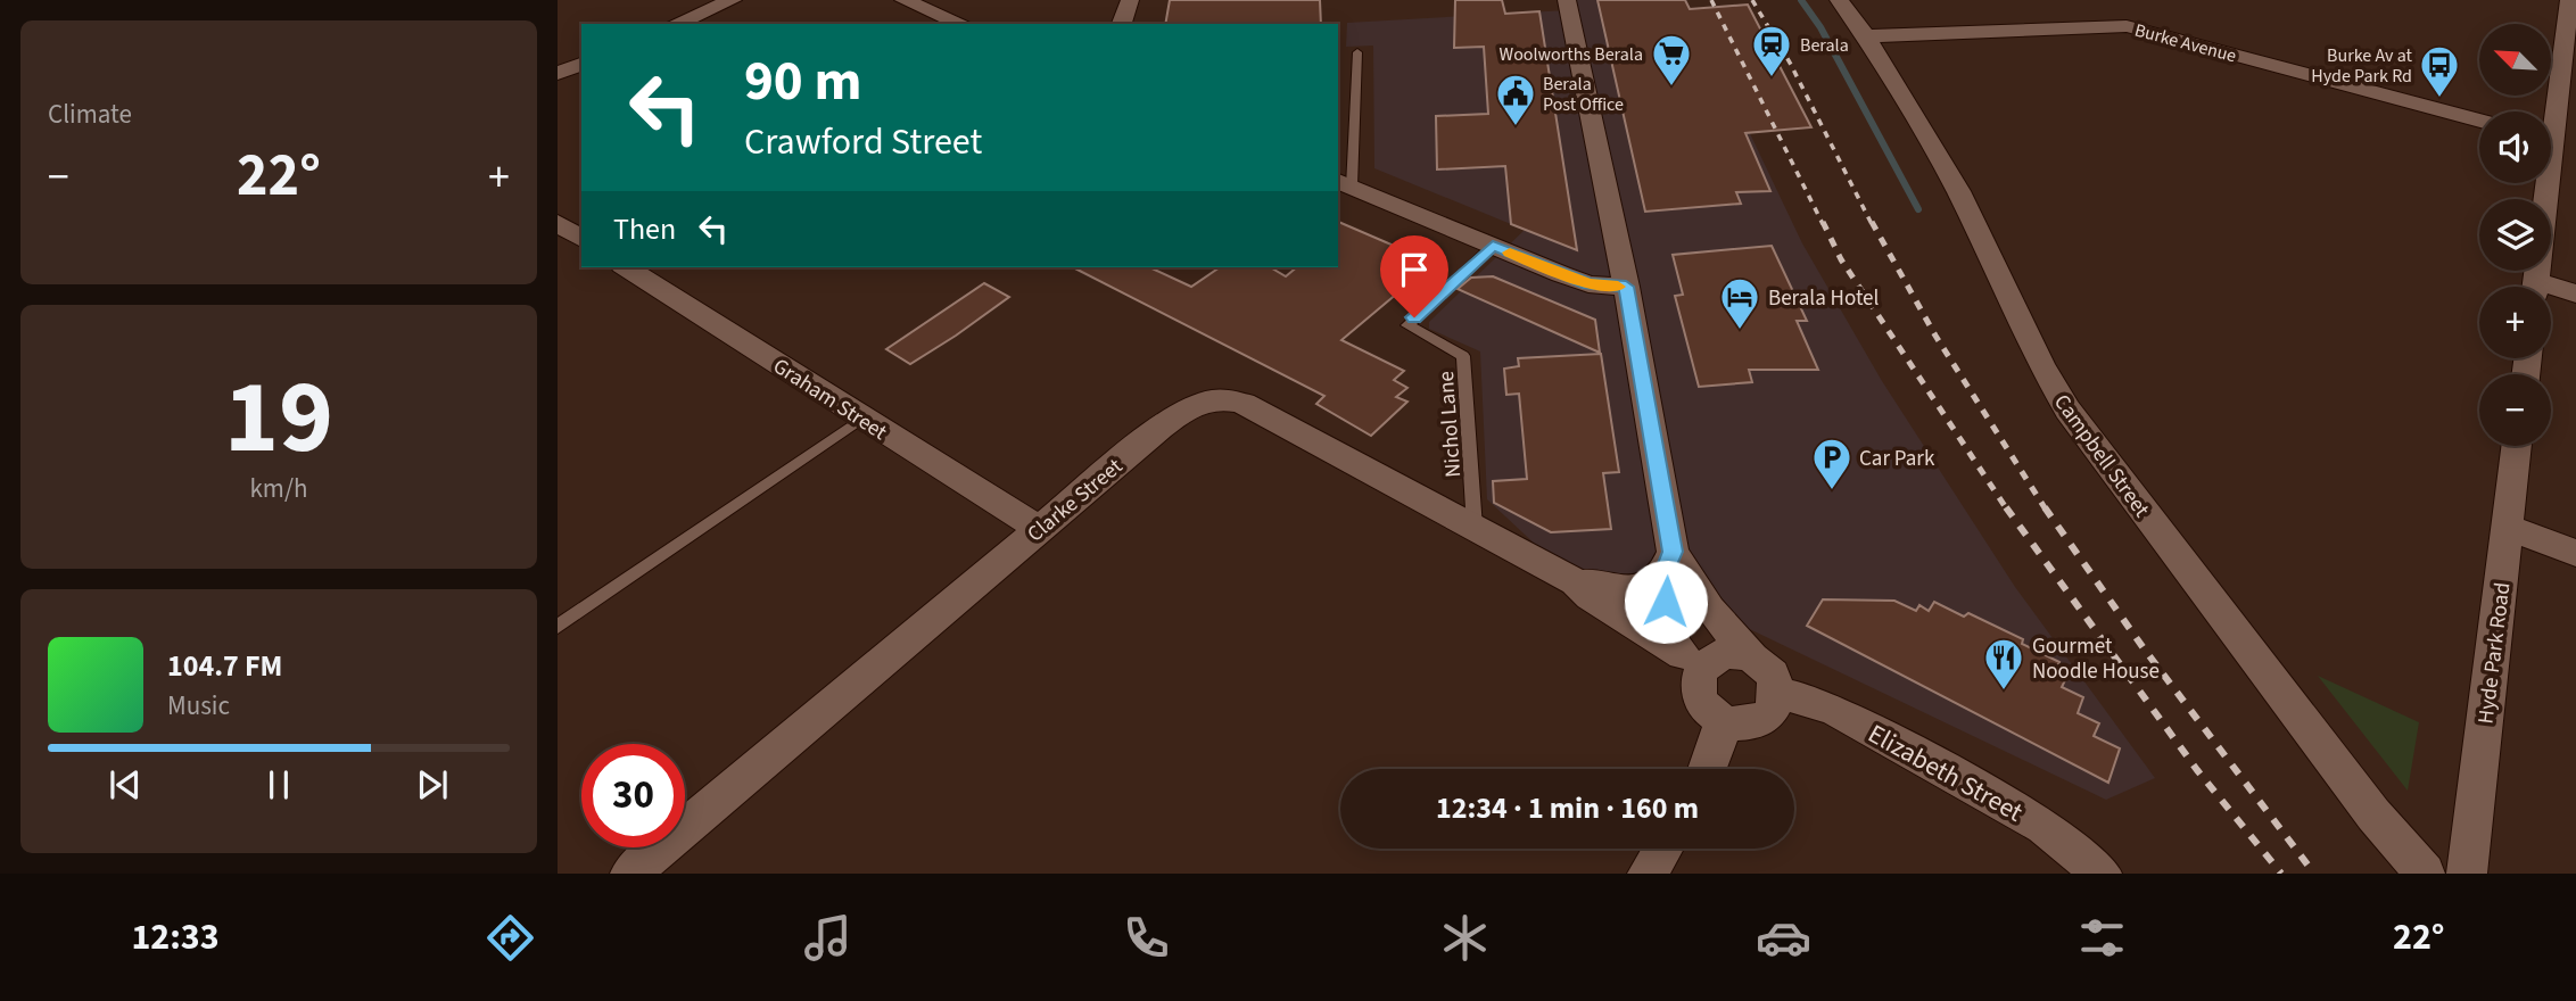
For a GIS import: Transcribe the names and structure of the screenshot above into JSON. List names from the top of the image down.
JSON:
{
  "streets": {
    "street": [
      "Burke Avenue",
      "Graham Street",
      "Campbell Street",
      "Clarke Street",
      "Hyde Park Road",
      "Elizabeth Street"
    ],
    "lane": ["Nichol Lane"]
  },
  "crossings": [
    ["Burke Avenue", "Campbell Street"],
    ["Graham Street", "Clarke Street"],
    ["Nichol Lane", "Clarke Street"],
    ["Clarke Street", "Elizabeth Street"]
  ],
  "places": {
    "station": ["Berala"],
    "supermarket": ["Woolworths Berala"],
    "bus stop": ["Burke Av at Hyde Park Rd"],
    "public building": ["Berala Post Office"],
    "hotel": ["Berala Hotel"],
    "parking": ["Car Park"],
    "restaurant": ["Gourmet Noodle House"]
  },
  "north": "top left",
  "page": {
    "tile": [
      "Climate",
      ["19", "km/h"]
    ],
    "map_buttons": ["+", "−"],
    "turn": ["90 m", "Crawford Street"],
    "heat": ["−", "22°", "+"],
    "then": "Then",
    "song": ["104.7 FM", "Music"],
    "limit": "30",
    "trip": "12:34 · 1 min · 160 m",
    "tabs": ["12:33", "22°"]
  }
}
